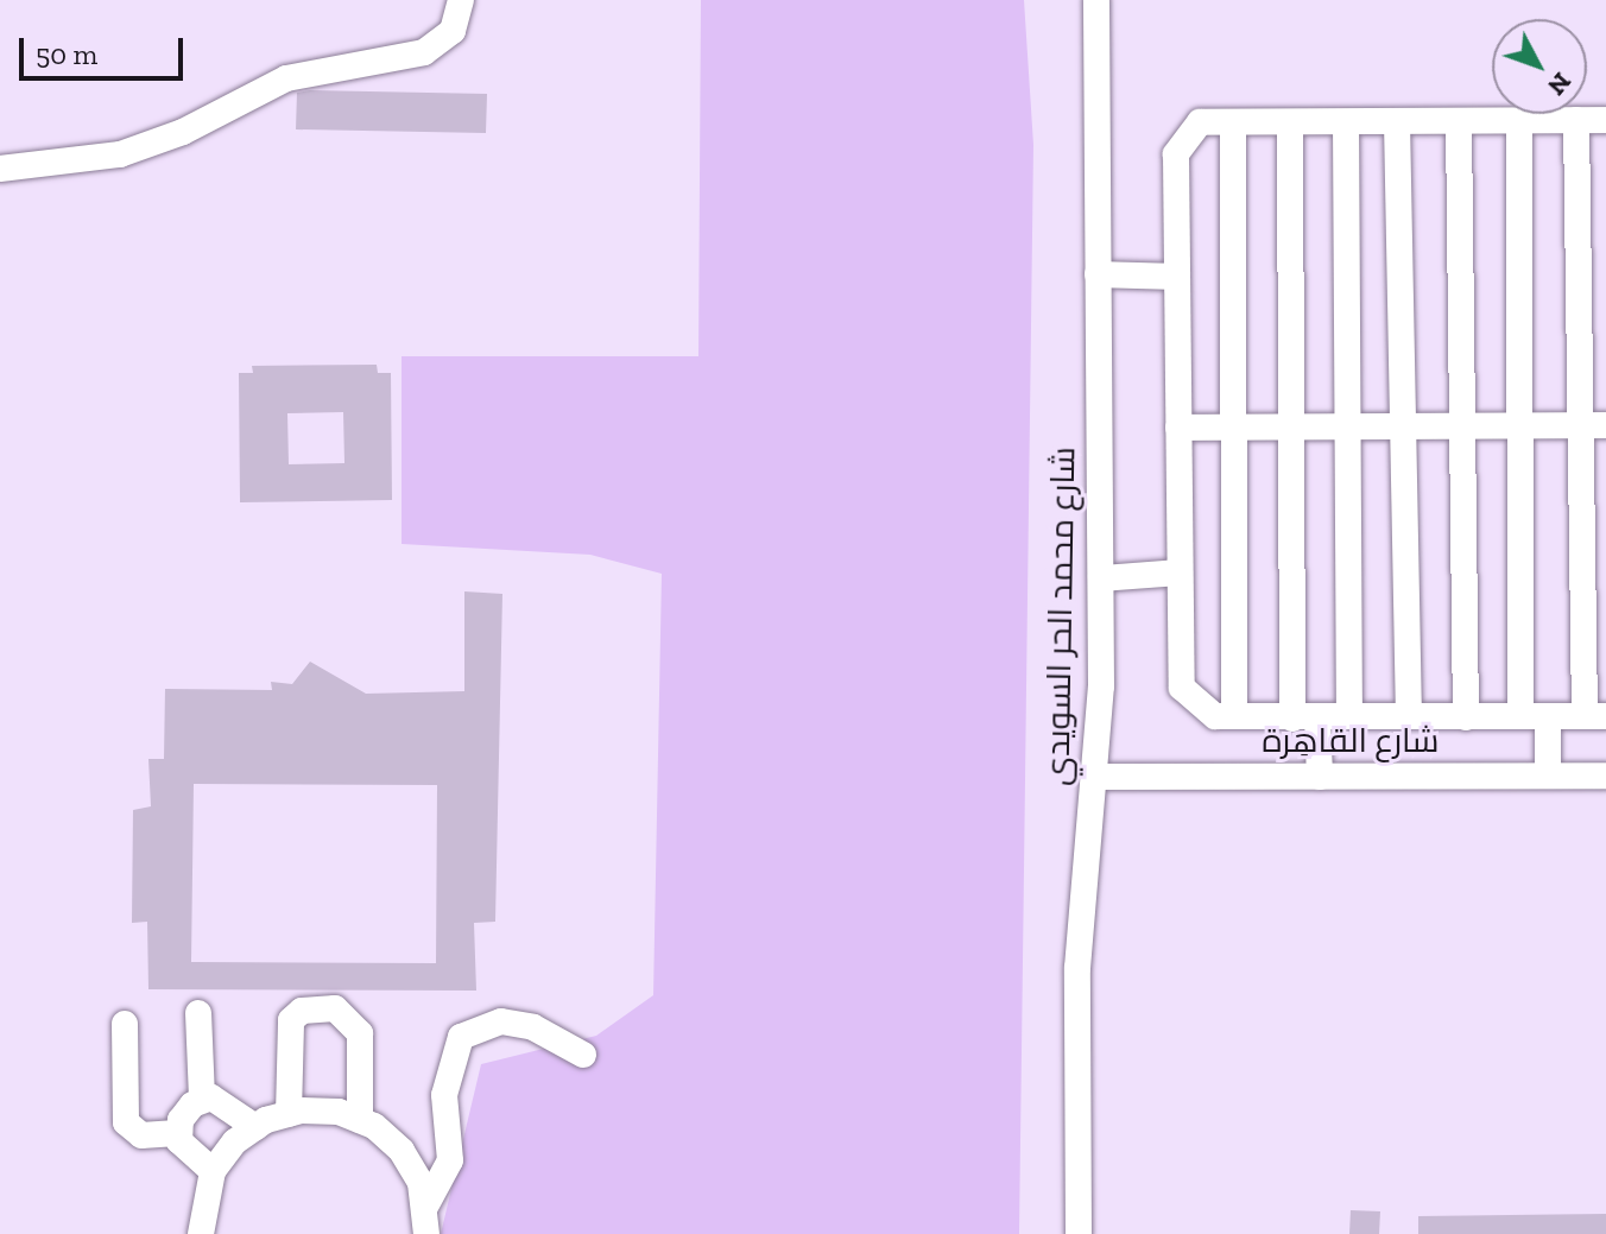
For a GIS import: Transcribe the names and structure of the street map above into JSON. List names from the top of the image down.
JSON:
{
  "streets": {
    "street": ["شارع محمد الحر السويدي", "شارع القاهِرة"]
  },
  "crossings": [
    ["شارع محمد الحر السويدي", "شارع القاهِرة"]
  ],
  "scale_bar": "50 m",
  "north": "bottom right"
}
